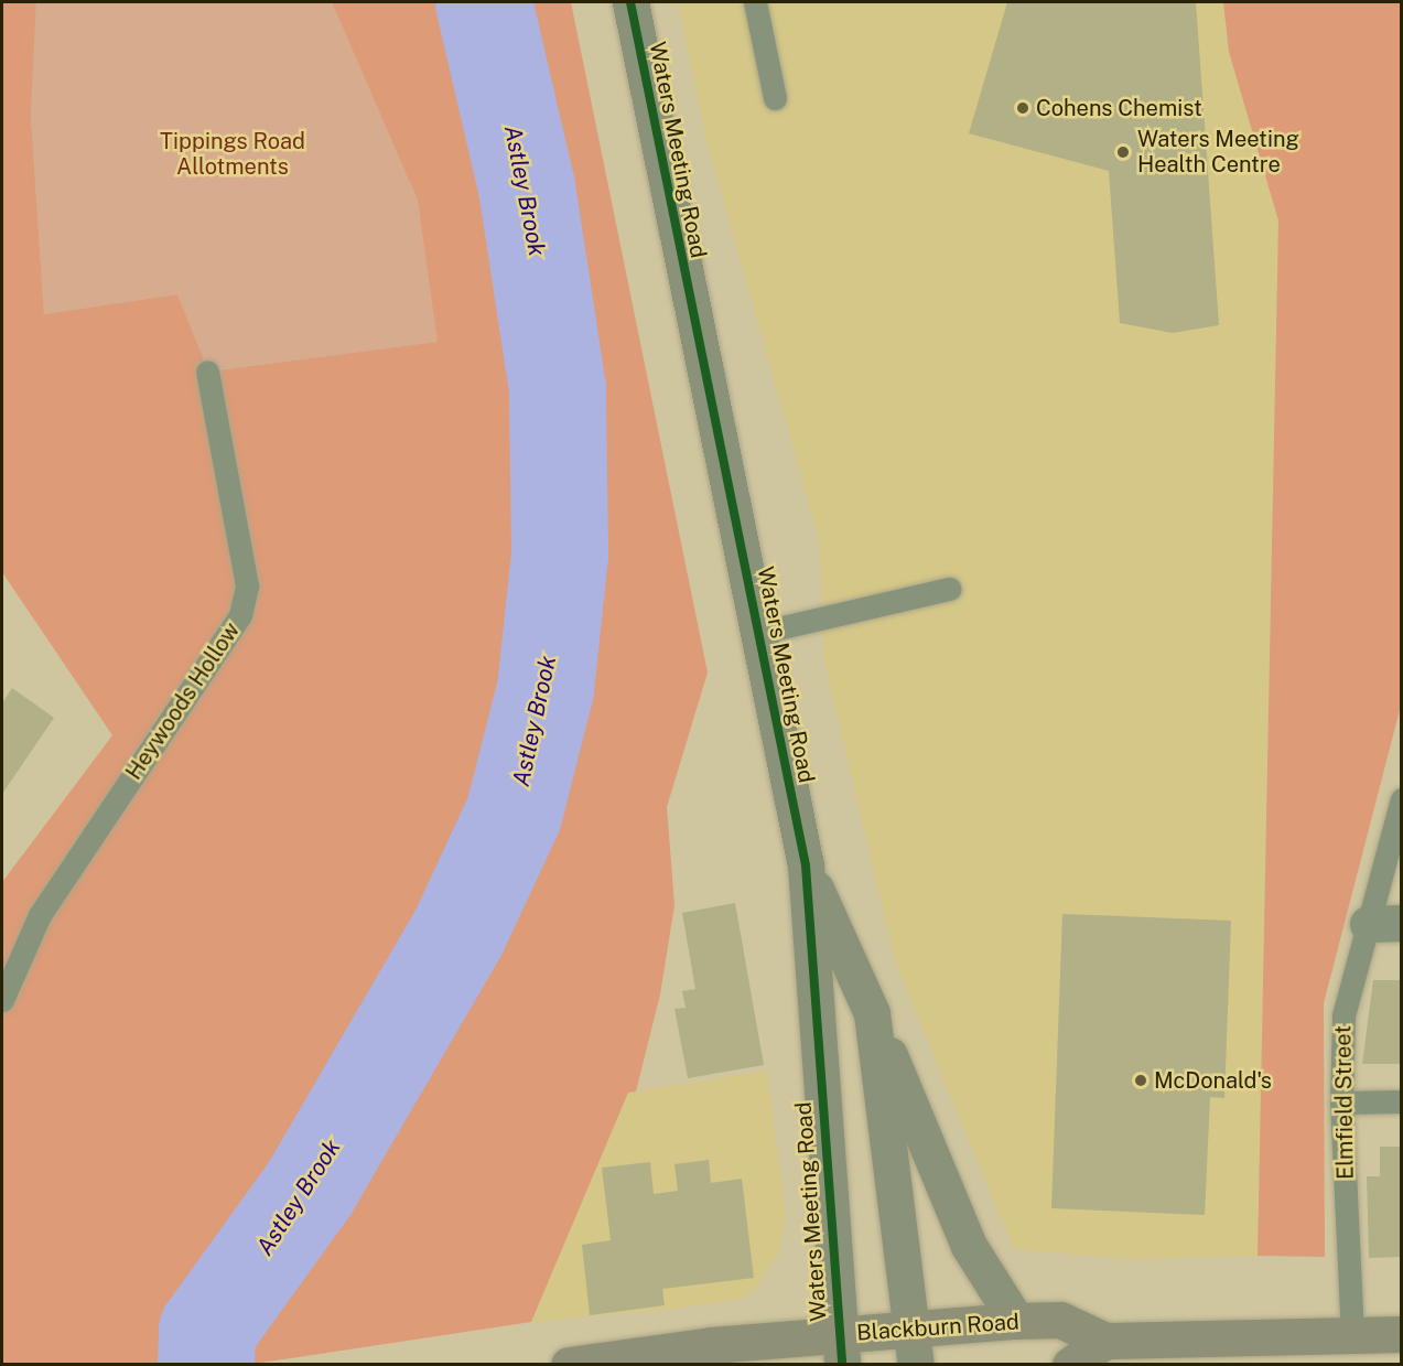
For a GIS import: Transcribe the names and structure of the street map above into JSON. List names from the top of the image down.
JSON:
{
  "streets": {
    "highway": ["Blackburn Road"],
    "street": ["Waters Meeting Road"],
    "lane": ["Heywoods Hollow", "Elmfield Street"]
  },
  "crossings": [
    ["Waters Meeting Road", "Blackburn Road"],
    ["Elmfield Street", "Blackburn Road"]
  ],
  "water": ["Astley Brook"],
  "parks": ["Tippings Road Allotments"],
  "places": ["Cohens Chemist", "Waters Meeting Health Centre", "McDonald's"]
}
